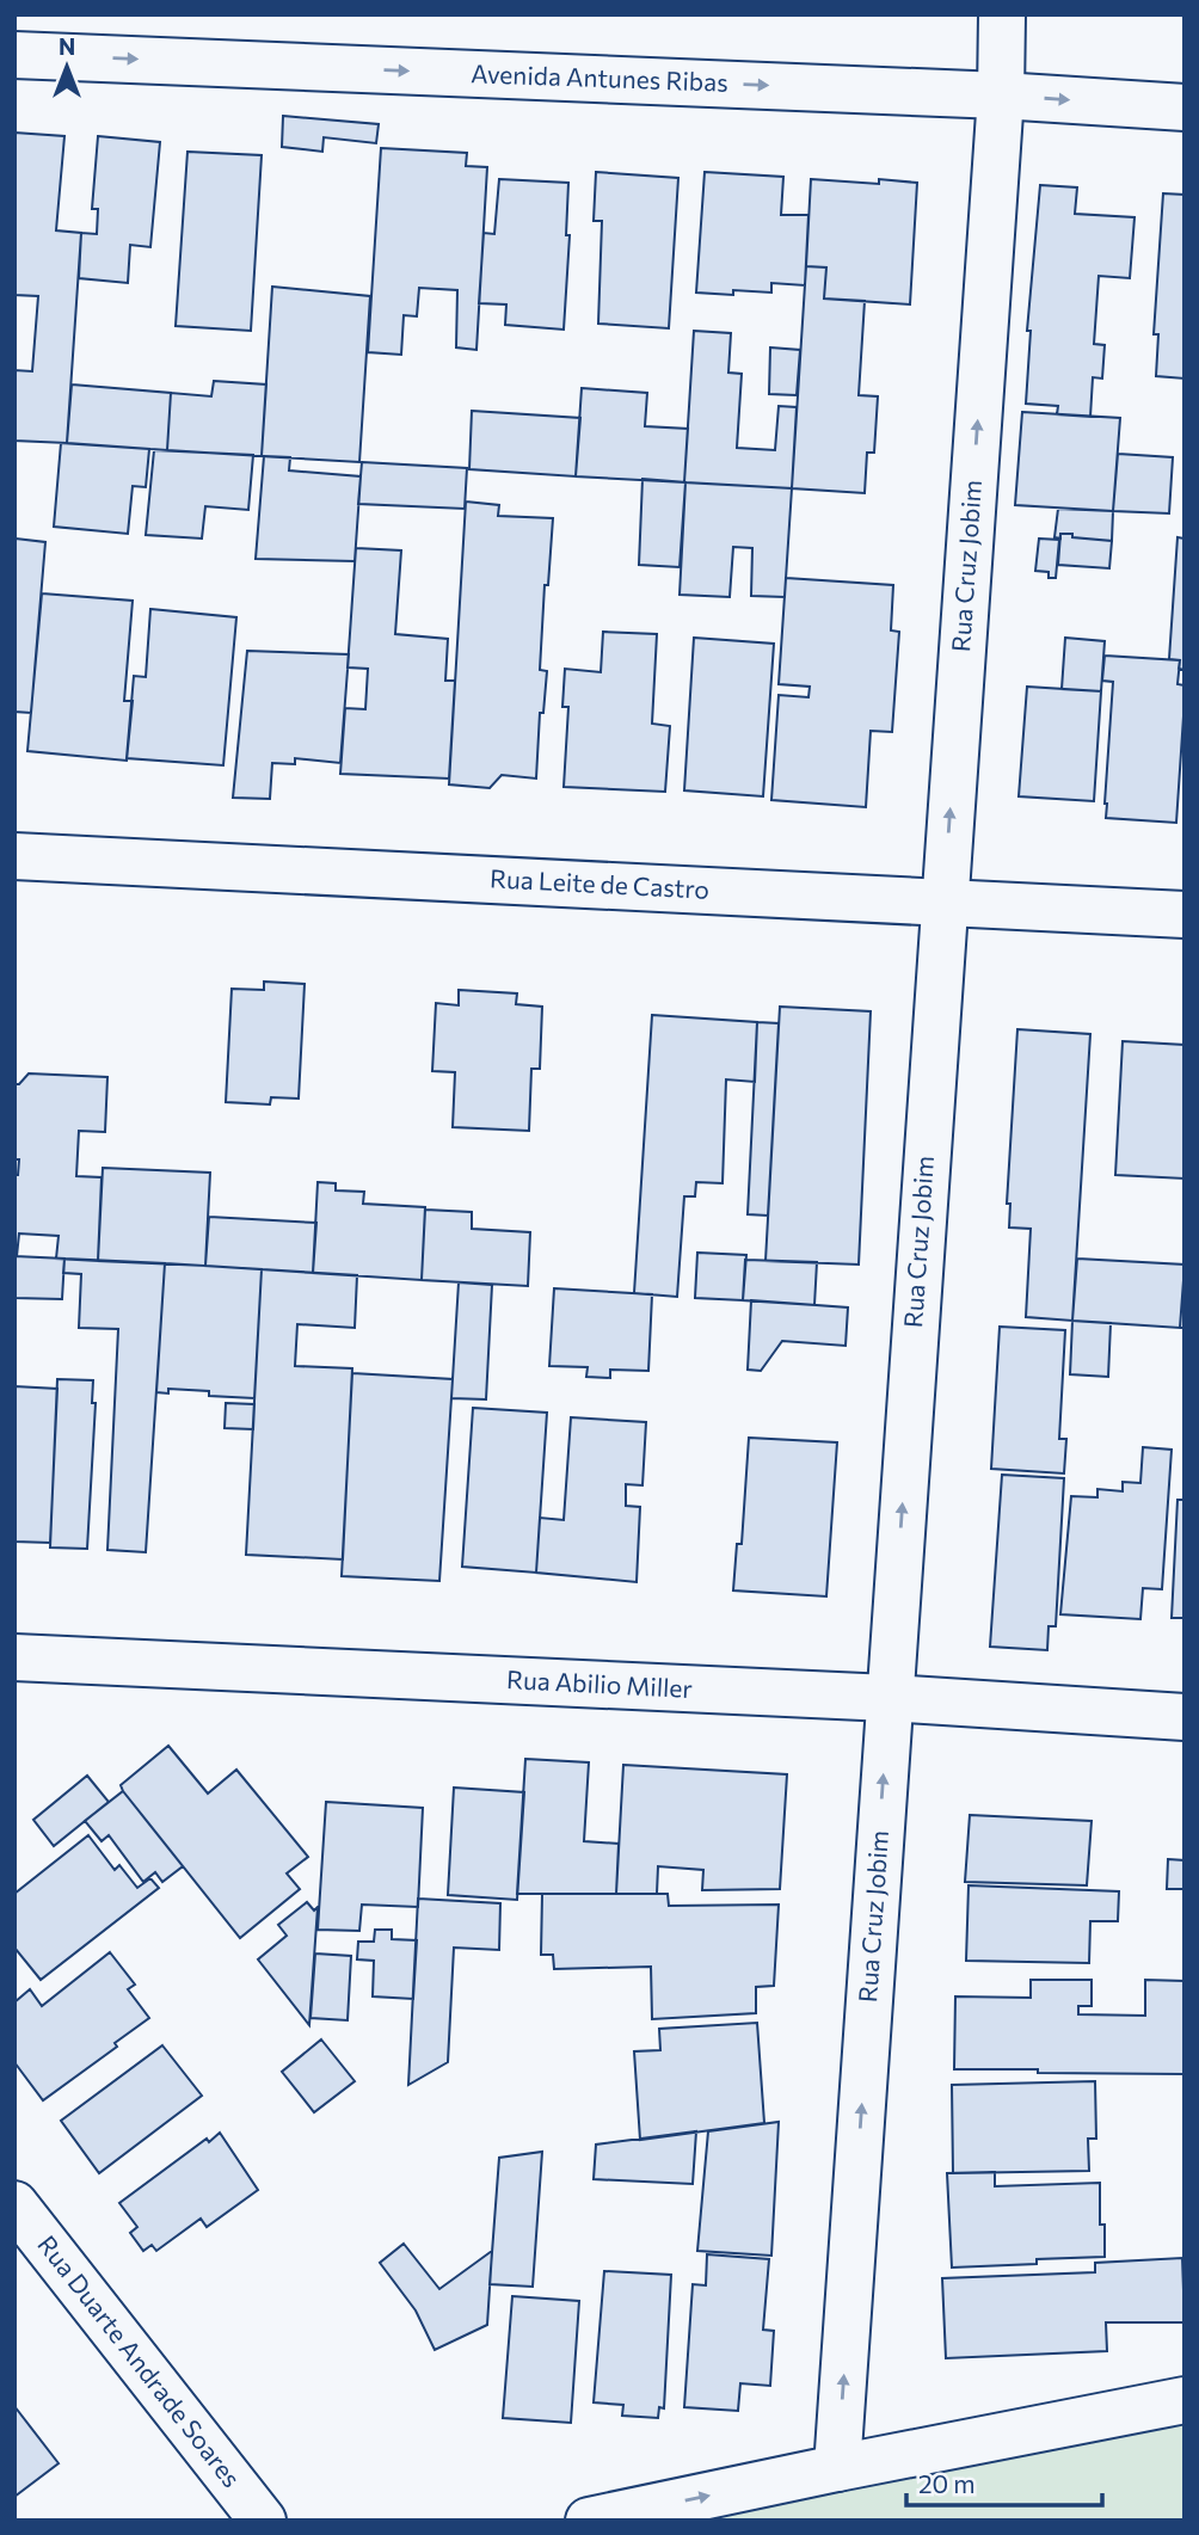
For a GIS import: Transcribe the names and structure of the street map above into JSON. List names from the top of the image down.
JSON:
{
  "streets": {
    "street": [
      "Avenida Antunes Ribas",
      "Rua Cruz Jobim",
      "Rua Leite de Castro",
      "Rua Abilio Miller",
      "Rua Duarte Andrade Soares"
    ]
  },
  "crossings": [
    ["Avenida Antunes Ribas", "Rua Cruz Jobim"],
    ["Rua Cruz Jobim", "Rua Leite de Castro"],
    ["Rua Cruz Jobim", "Rua Abilio Miller"]
  ],
  "one_way": ["Avenida Antunes Ribas", "Rua Cruz Jobim"],
  "scale_bar": "20 m",
  "north": "top"
}
